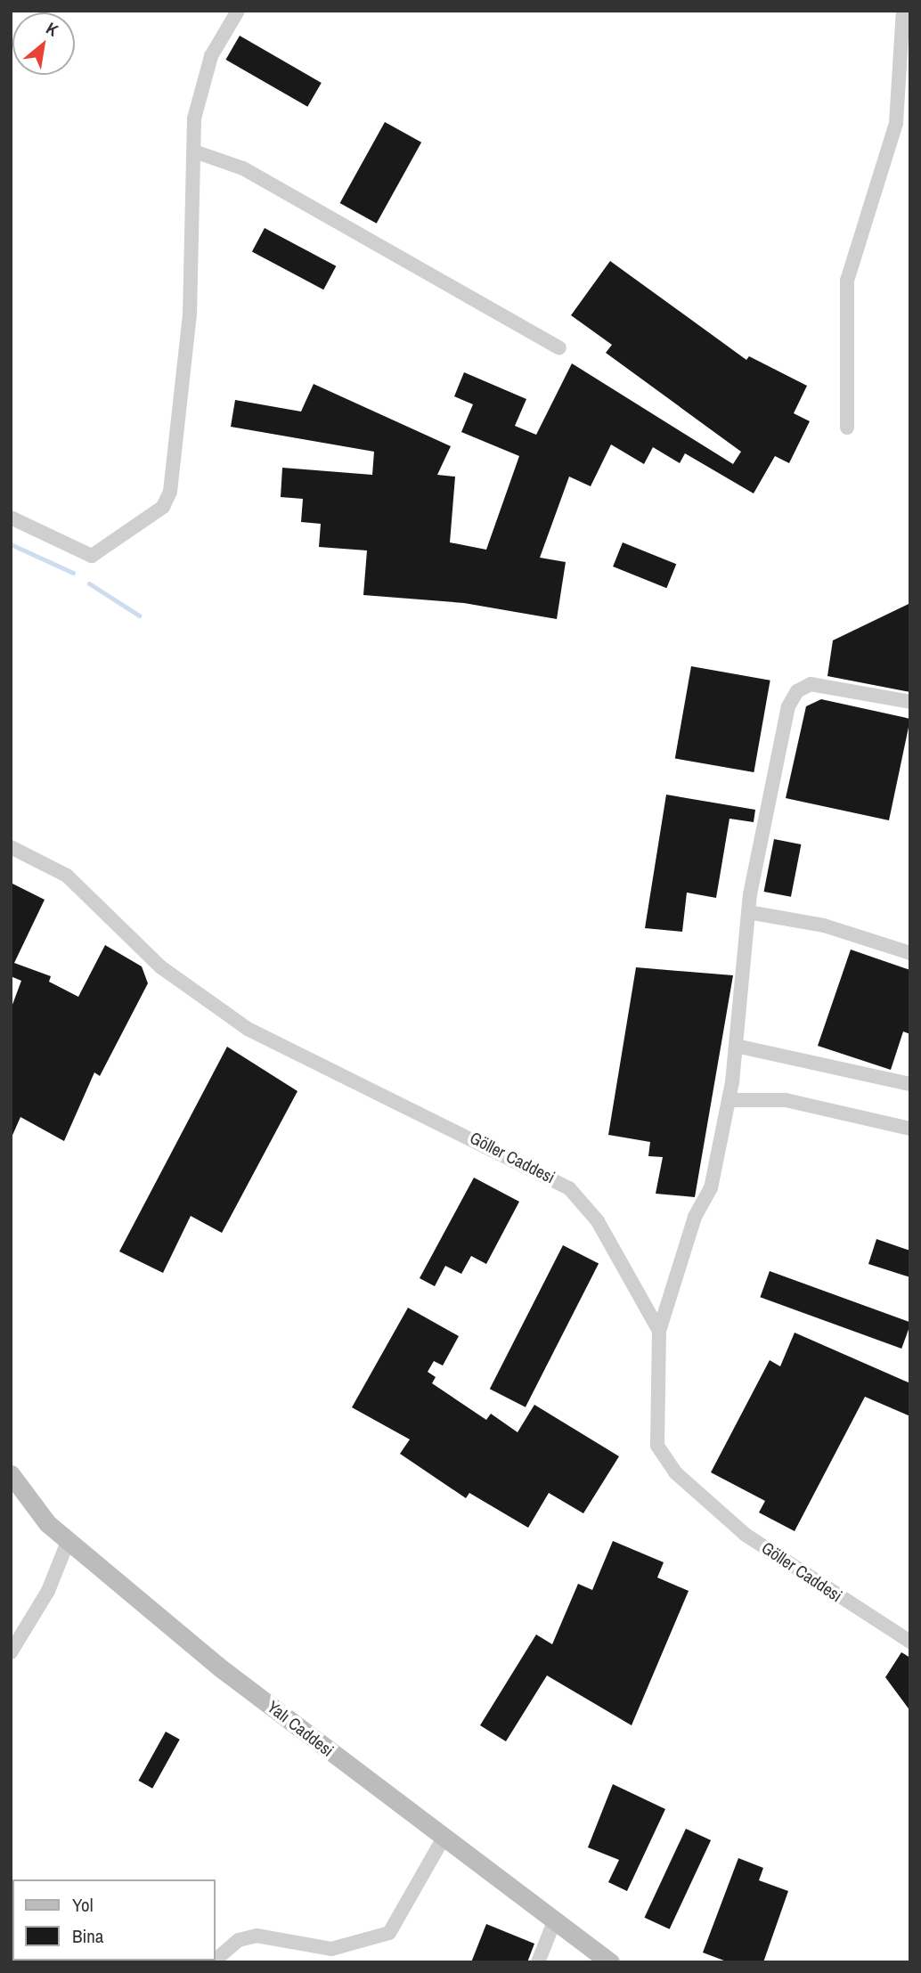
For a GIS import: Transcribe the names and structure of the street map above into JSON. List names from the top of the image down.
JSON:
{
  "streets": {
    "street": ["Göller Caddesi", "Yalı Caddesi"]
  },
  "legend": ["Yol", "Bina"],
  "north": "top right"
}
